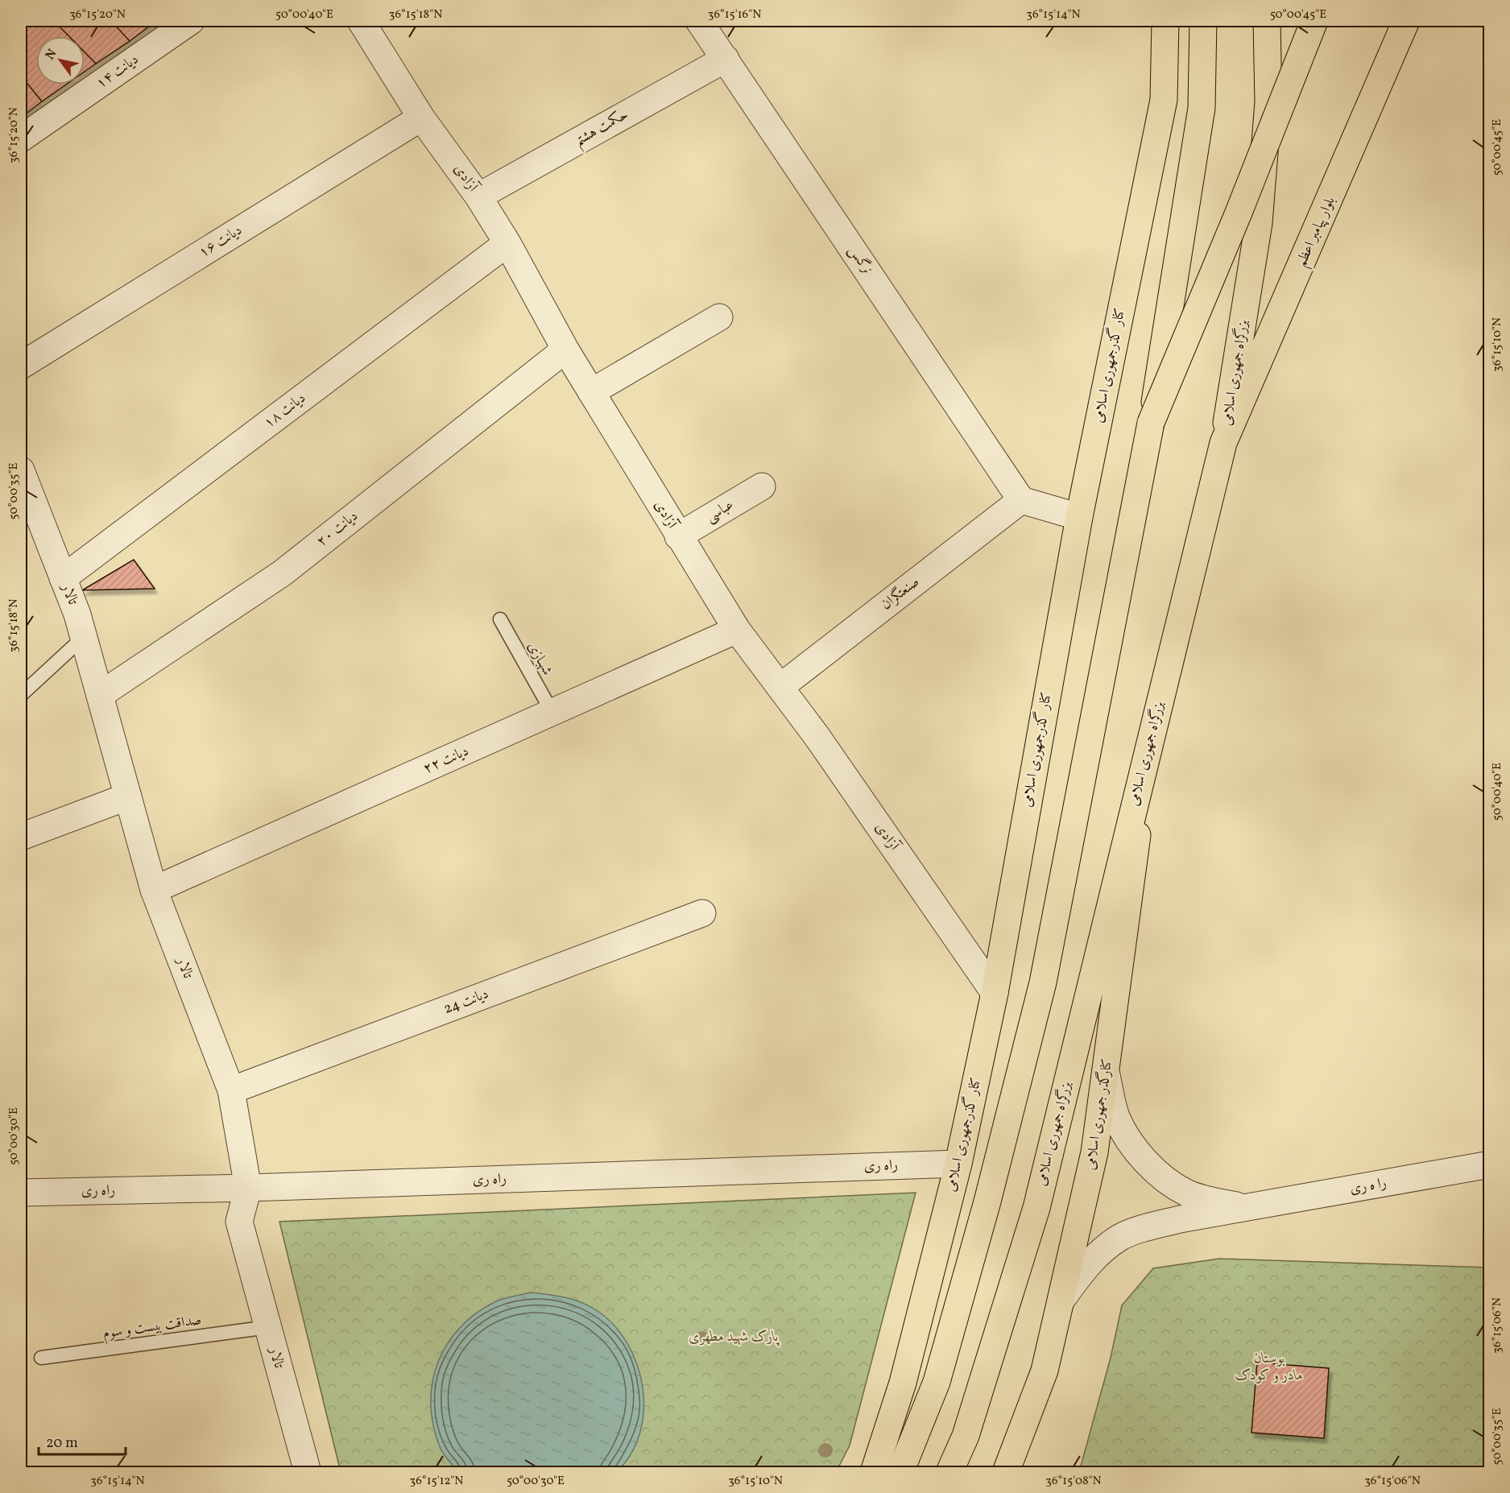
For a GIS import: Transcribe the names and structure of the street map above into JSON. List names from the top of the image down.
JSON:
{
  "streets": {
    "main road": [
      "بلوار پیامبر اعظم",
      "کنار گذرجمهوری اسلامی",
      "بزرگراه جمهوری اسلامی",
      "کنارگذر جمهوری اسلامی"
    ],
    "street": [
      "دیانت ۱۴",
      "حکمت هشتم",
      "آزادی",
      "دیانت ۱۶",
      "نرگس",
      "دیانت ۱۸",
      "عباسی",
      "دیانت ۲۰",
      "صنعتگران",
      "تالار",
      "دیانت ۲۲",
      "دیانت 24",
      "راه ری",
      "را ه ری"
    ],
    "lane": ["شهبازی", "صداقت بیست و سوم"]
  },
  "crossings": [
    ["حکمت هشتم", "آزادی"],
    ["حکمت هشتم", "نرگس"],
    ["آزادی", "دیانت ۱۶"],
    ["آزادی", "کنار گذرجمهوری اسلامی"],
    ["آزادی", "دیانت ۱۸"],
    ["آزادی", "عباسی"],
    ["آزادی", "دیانت ۲۰"],
    ["آزادی", "صنعتگران"],
    ["آزادی", "دیانت ۲۲"],
    ["بلوار پیامبر اعظم", "بزرگراه جمهوری اسلامی"],
    ["نرگس", "صنعتگران"],
    ["کنار گذرجمهوری اسلامی", "راه ری"],
    ["بزرگراه جمهوری اسلامی", "کنارگذر جمهوری اسلامی"],
    ["دیانت ۱۸", "تالار"],
    ["دیانت ۲۰", "تالار"],
    ["تالار", "دیانت ۲۲"],
    ["تالار", "دیانت 24"],
    ["تالار", "راه ری"],
    ["تالار", "صداقت بیست و سوم"],
    ["شهبازی", "دیانت ۲۲"],
    ["کنارگذر جمهوری اسلامی", "را ه ری"]
  ],
  "parks": ["پارک شهید مطهری", "بوستان مادر و کودک"],
  "scale_bar": "20 m",
  "north": "top left",
  "coordinates": [
    "36°15'20\"N",
    "50°00'40\"E",
    "36°15'18\"N",
    "36°15'16\"N",
    "36°15'14\"N",
    "50°00'45\"E",
    "36°15'10\"N",
    "50°00'35\"E",
    "50°00'30\"E",
    "36°15'06\"N",
    "36°15'12\"N",
    "36°15'08\"N"
  ]
}
